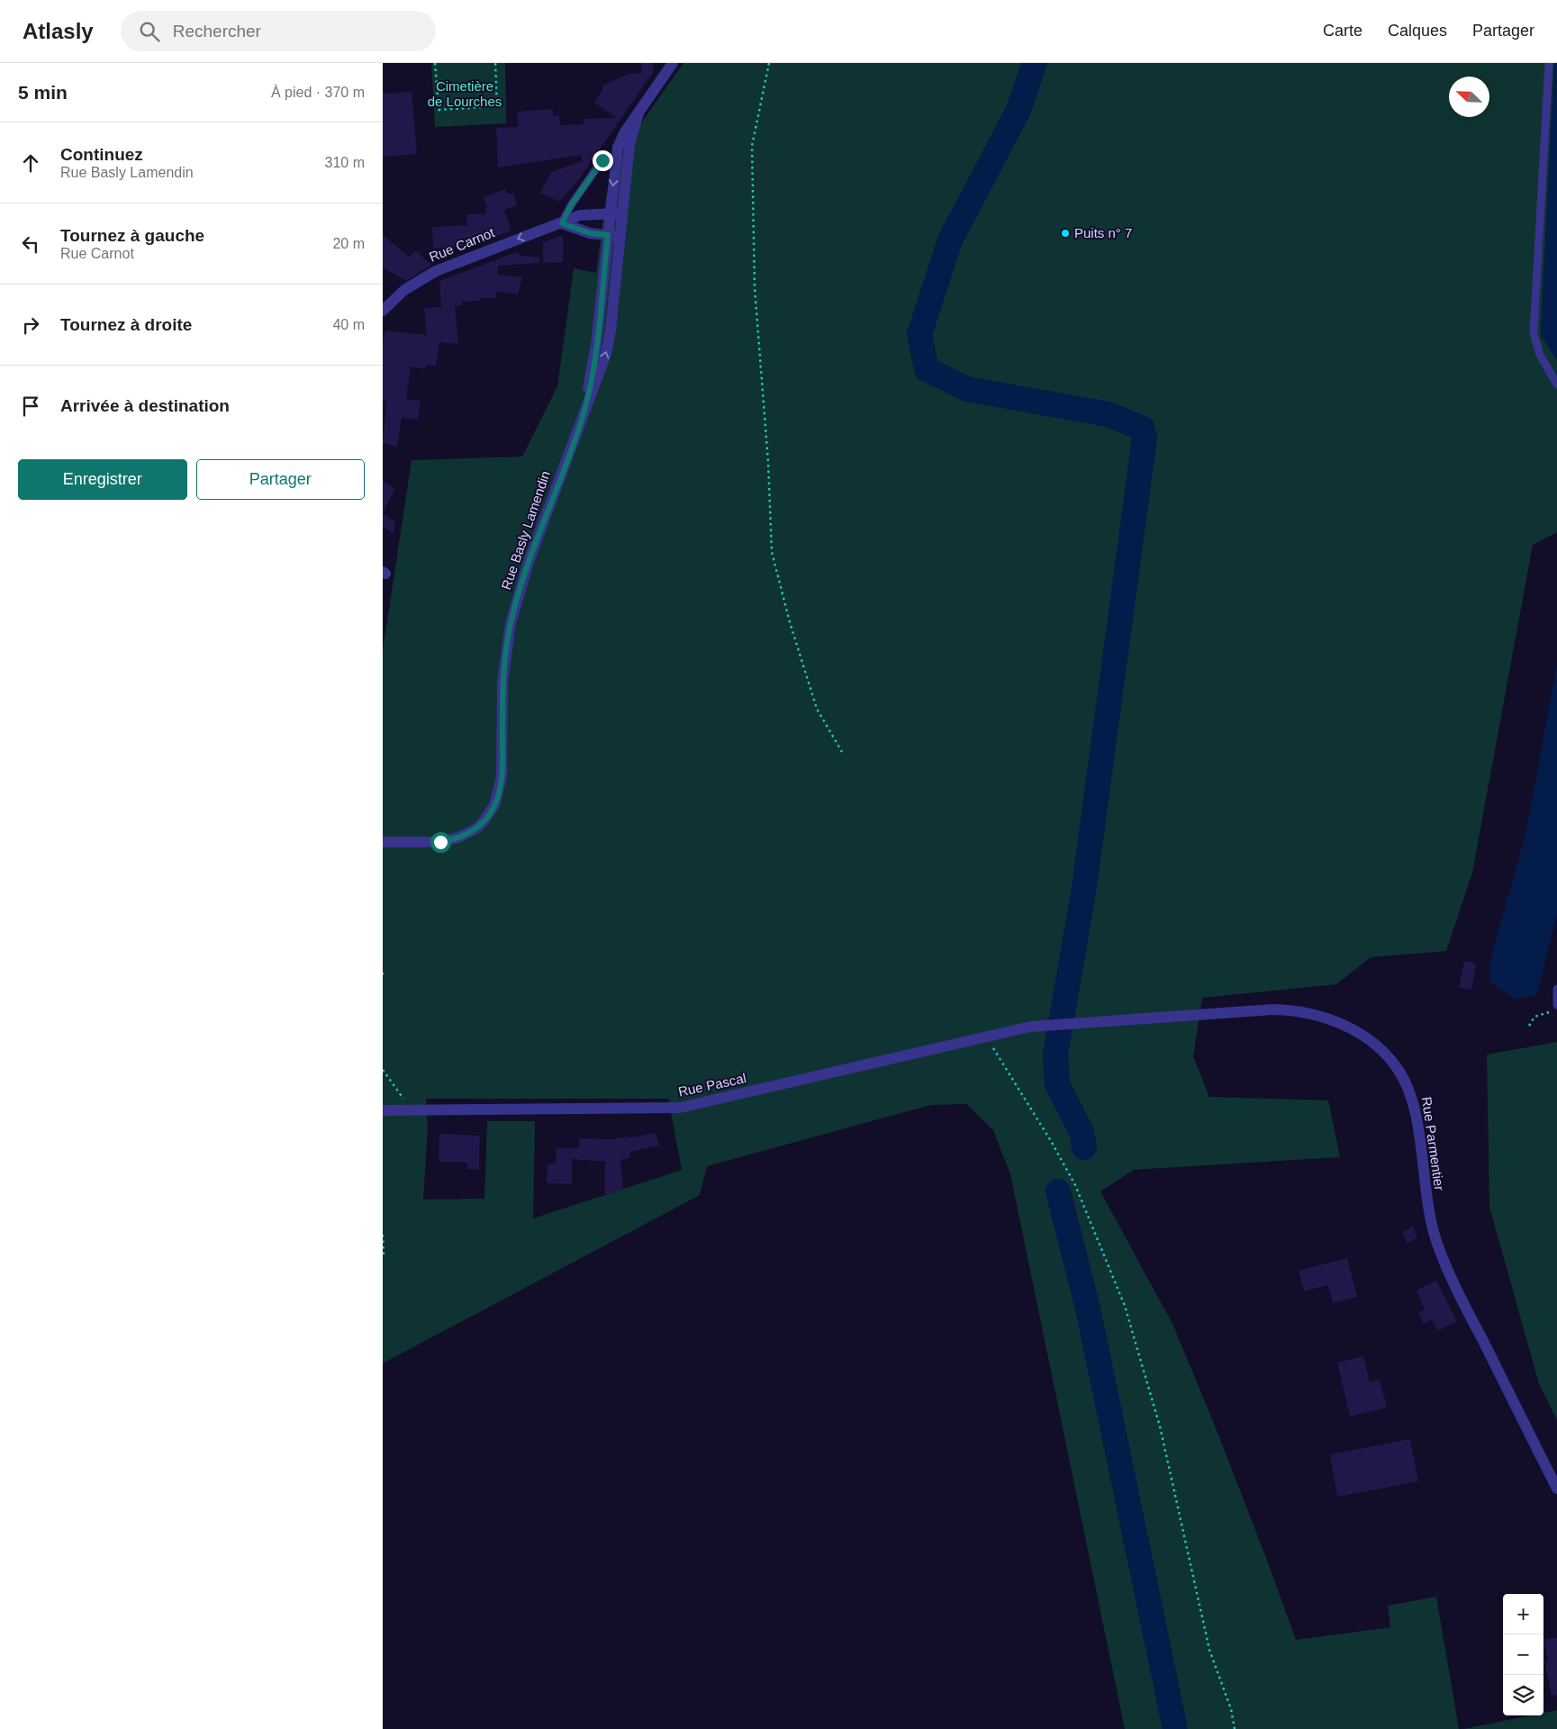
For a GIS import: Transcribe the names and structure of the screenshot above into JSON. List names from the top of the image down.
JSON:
{
  "streets": {
    "street": [
      "Rue Carnot",
      "Rue Basly Lamendin",
      "Rue Pascal",
      "Rue Parmentier"
    ]
  },
  "crossings": [
    ["Rue Carnot", "Rue Basly Lamendin"],
    ["Rue Pascal", "Rue Parmentier"]
  ],
  "one_way": ["Rue Carnot"],
  "parks": ["Cimetière de Lourches"],
  "places": ["Puits n° 7"],
  "north": "top left",
  "page": {
    "header": "Atlasly",
    "search": "Rechercher",
    "nav": ["Carte", "Calques", "Partager"],
    "heading": ["5 min", "À pied · 370 m"],
    "list": [
      ["Continuez", "Rue Basly Lamendin", "310 m"],
      ["Tournez à gauche", "Rue Carnot", "20 m"],
      ["Tournez à droite", "40 m"],
      "Arrivée à destination"
    ],
    "buttons": ["Enregistrer", "Partager"],
    "map_buttons": ["+", "−"]
  }
}
